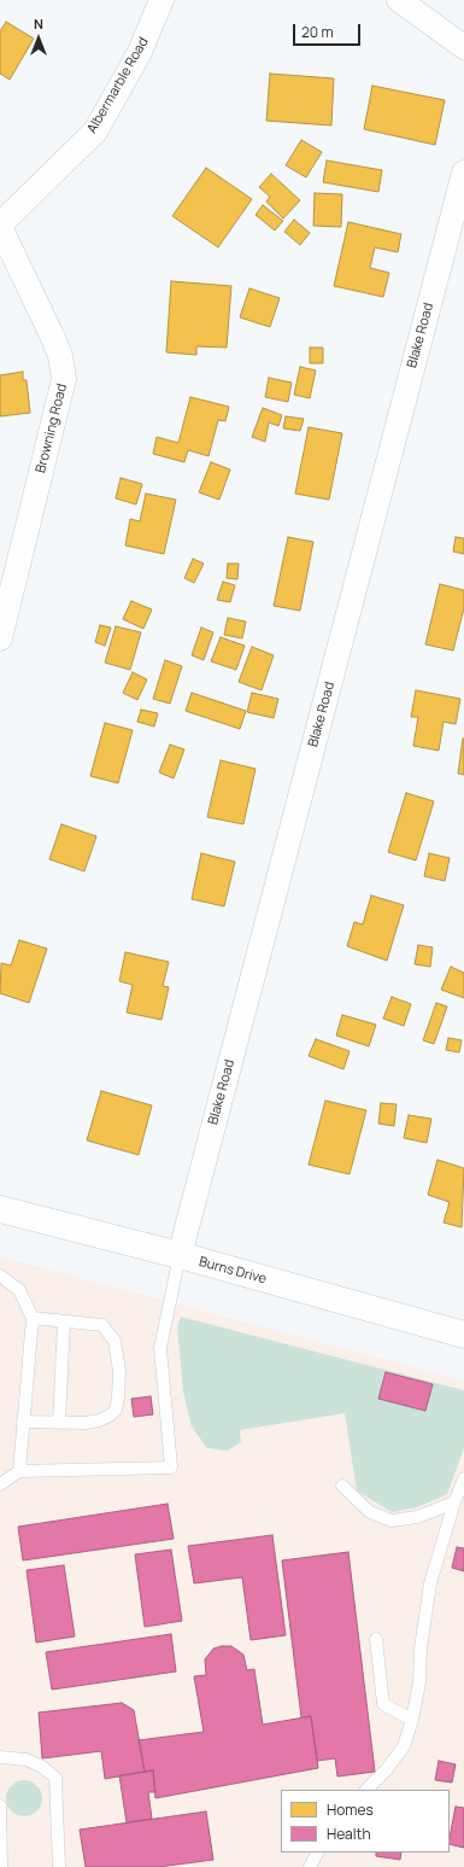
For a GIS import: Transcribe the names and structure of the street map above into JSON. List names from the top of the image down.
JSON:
{
  "streets": {
    "main road": ["Burns Drive"],
    "street": ["Albermarble Road", "Blake Road", "Browning Road"]
  },
  "crossings": [
    ["Albermarble Road", "Browning Road"],
    ["Blake Road", "Burns Drive"]
  ],
  "legend": ["Homes", "Health"],
  "scale_bar": "20 m",
  "north": "top"
}
